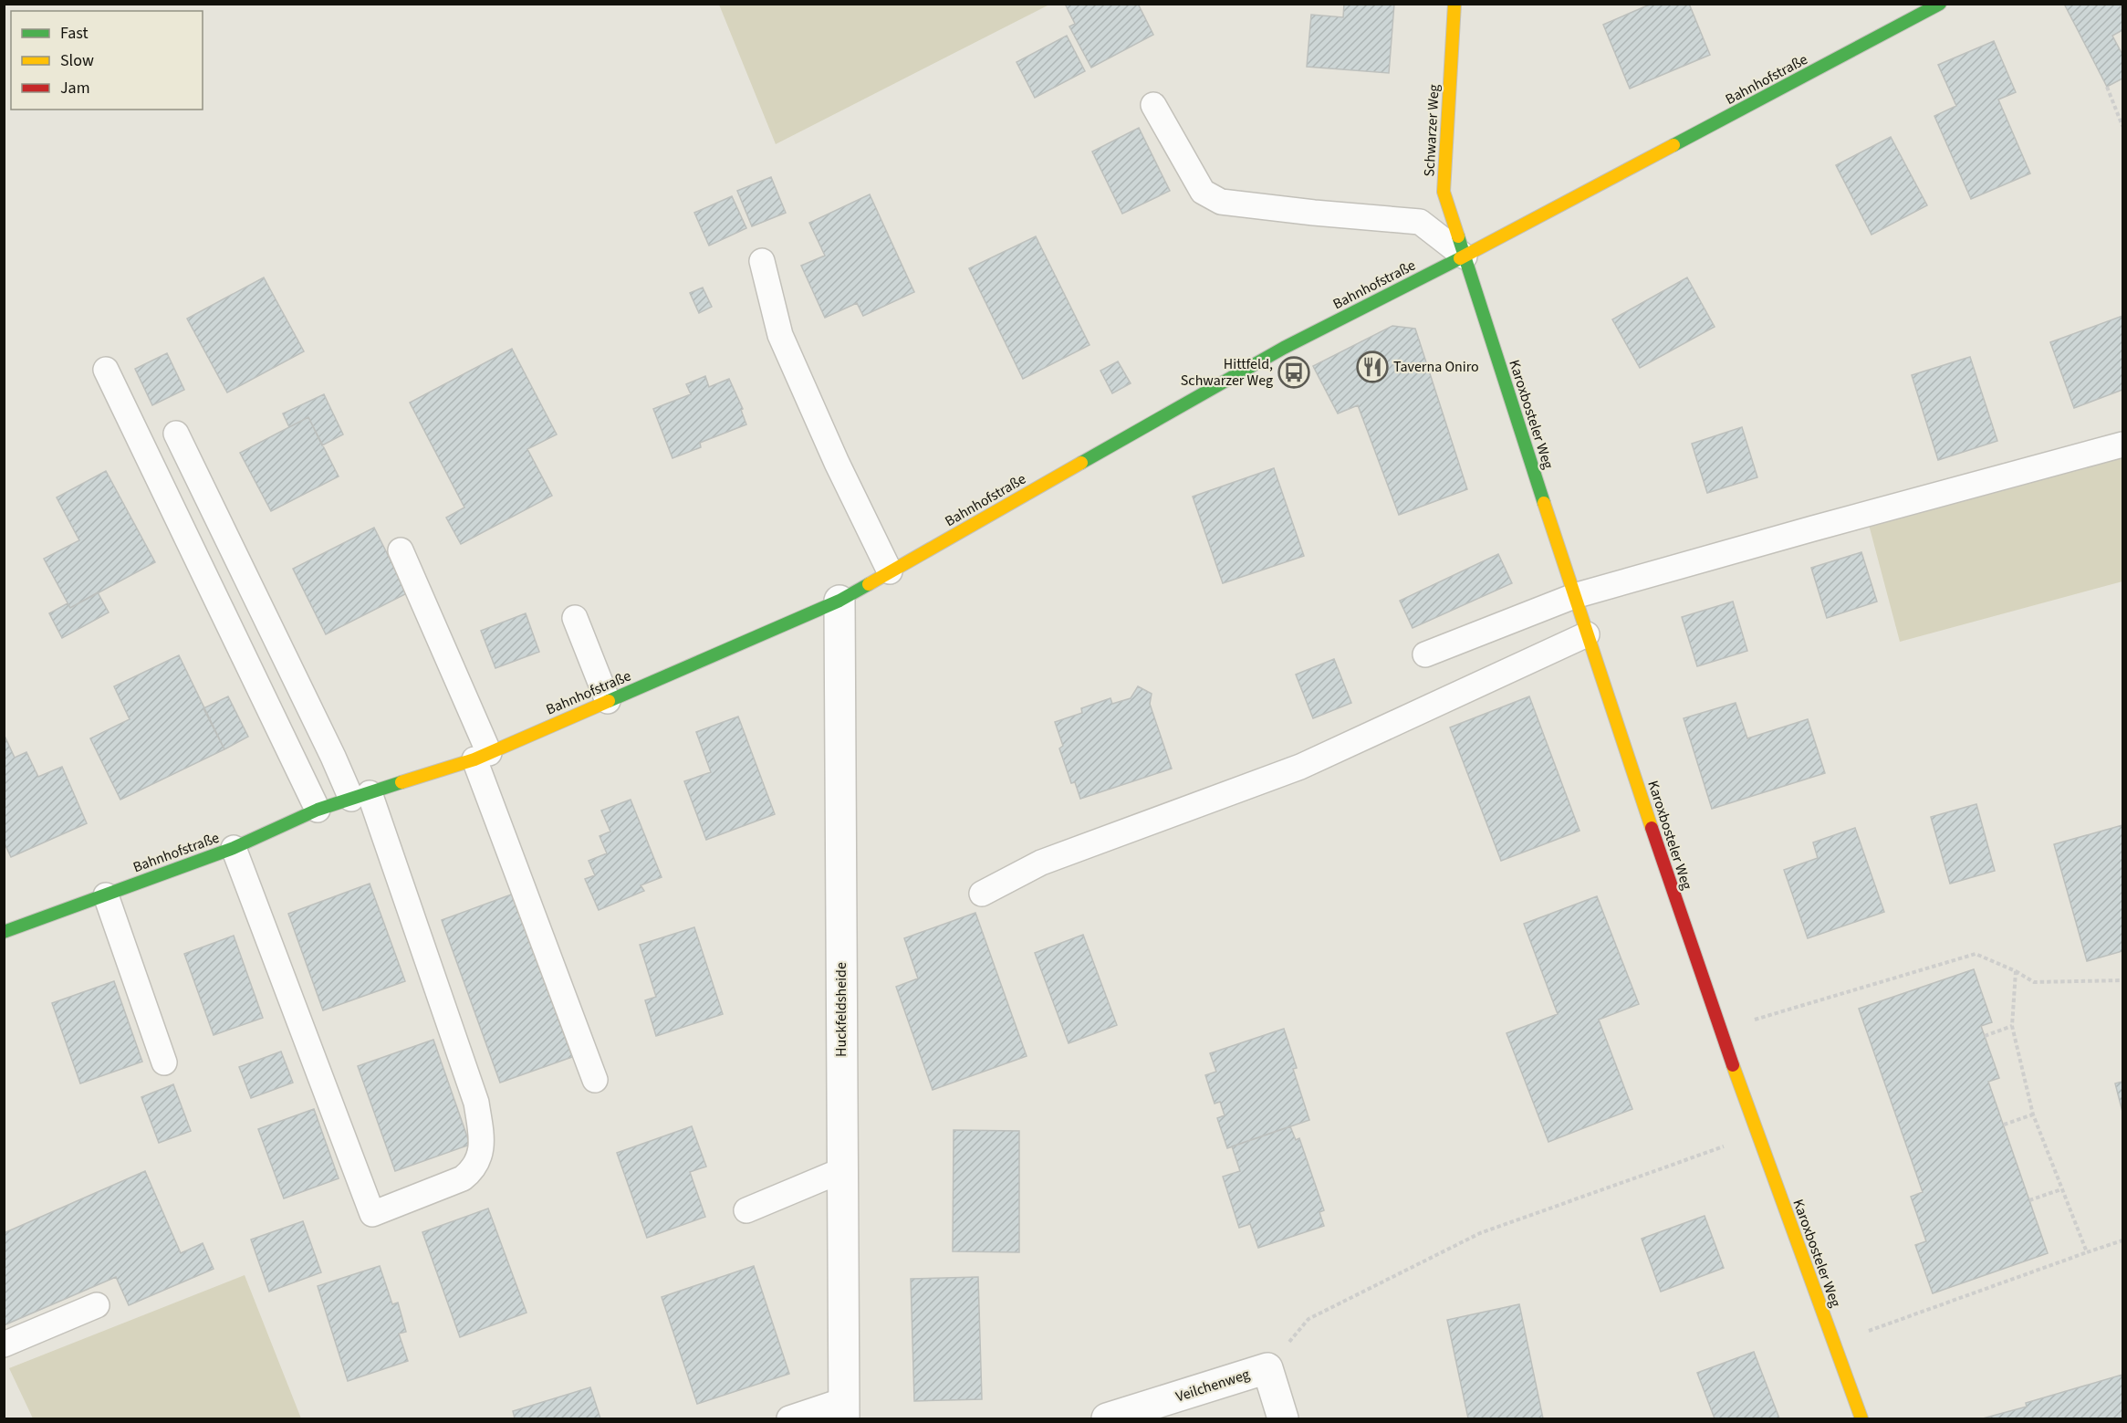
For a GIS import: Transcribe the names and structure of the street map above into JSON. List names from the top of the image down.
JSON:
{
  "streets": {
    "street": [
      "Bahnhofstraße",
      "Schwarzer Weg",
      "Karoxbosteler Weg",
      "Huckfeldsheide",
      "Veilchenweg"
    ]
  },
  "crossings": [
    ["Bahnhofstraße", "Schwarzer Weg"],
    ["Bahnhofstraße", "Karoxbosteler Weg"],
    ["Bahnhofstraße", "Huckfeldsheide"],
    ["Schwarzer Weg", "Karoxbosteler Weg"]
  ],
  "places": {
    "restaurant": ["Taverna Oniro"],
    "bus stop": ["Hittfeld, Schwarzer Weg"]
  },
  "legend": ["Fast", "Slow", "Jam"]
}
